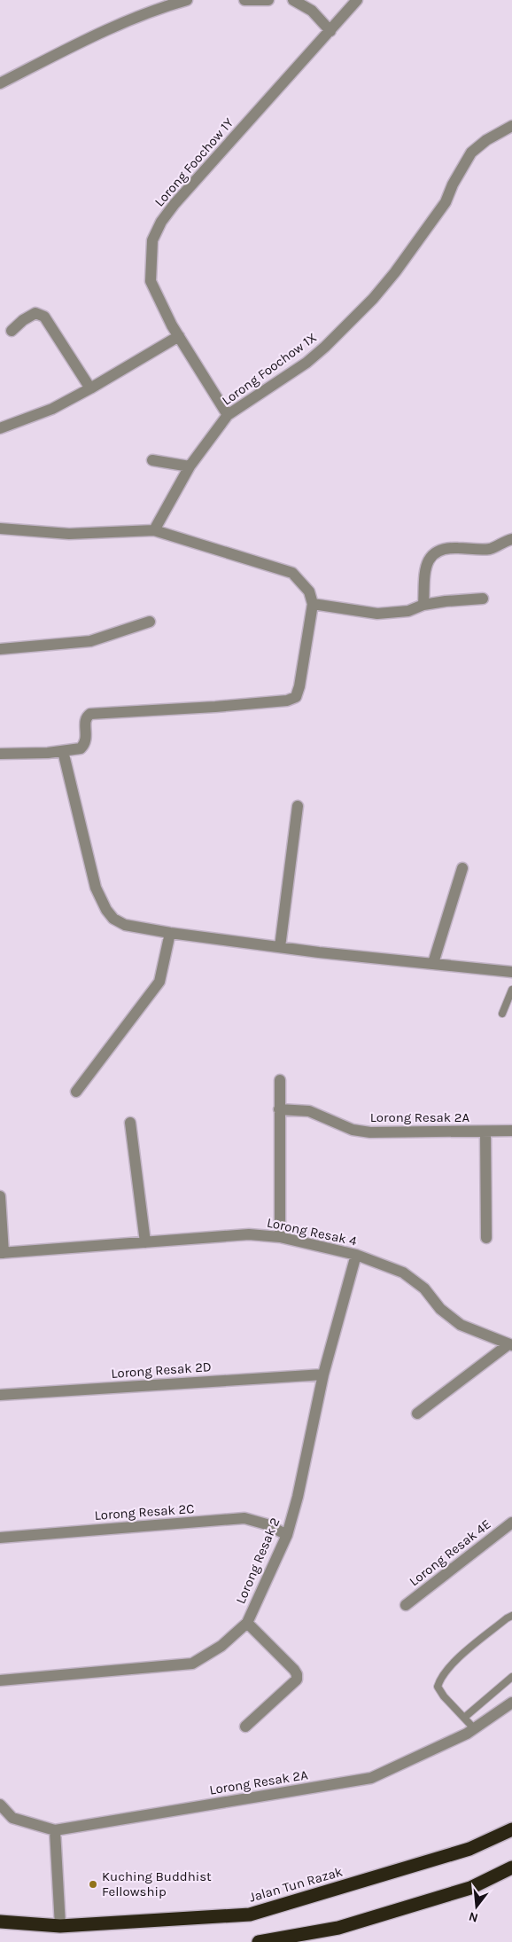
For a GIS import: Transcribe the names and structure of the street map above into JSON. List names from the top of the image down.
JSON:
{
  "streets": {
    "highway": ["Jalan Tun Razak"],
    "street": [
      "Lorong Foochow 1Y",
      "Lorong Foochow 1X",
      "Lorong Resak 2A",
      "Lorong Resak 4",
      "Lorong Resak 2D",
      "Lorong Resak 2C",
      "Lorong Resak 4E",
      "Lorong Resak 2"
    ]
  },
  "crossings": [
    ["Lorong Foochow 1Y", "Lorong Foochow 1X"],
    ["Lorong Resak 4", "Lorong Resak 2"],
    ["Lorong Resak 2D", "Lorong Resak 2"],
    ["Lorong Resak 2C", "Lorong Resak 2"]
  ],
  "places": ["Kuching Buddhist Fellowship"],
  "north": "bottom"
}
